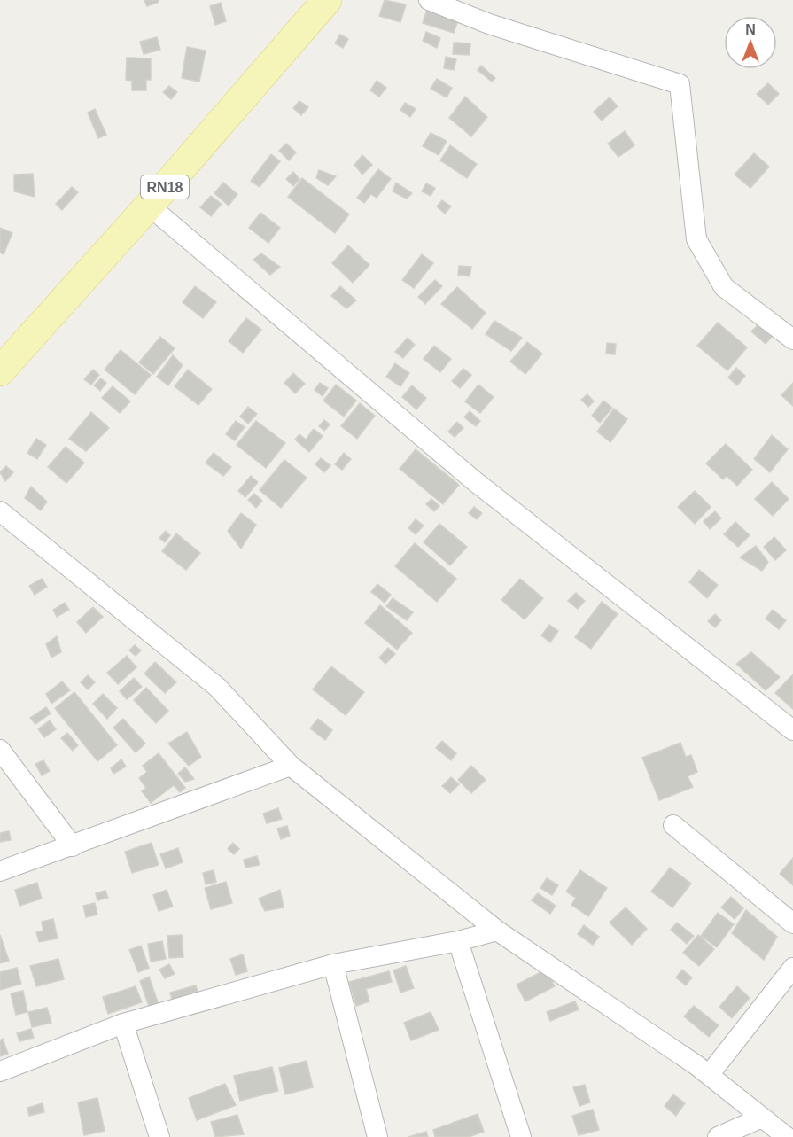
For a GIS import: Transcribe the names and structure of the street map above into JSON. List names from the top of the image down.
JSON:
{
  "streets": {
    "main road": ["RN18"]
  },
  "north": "top"
}
